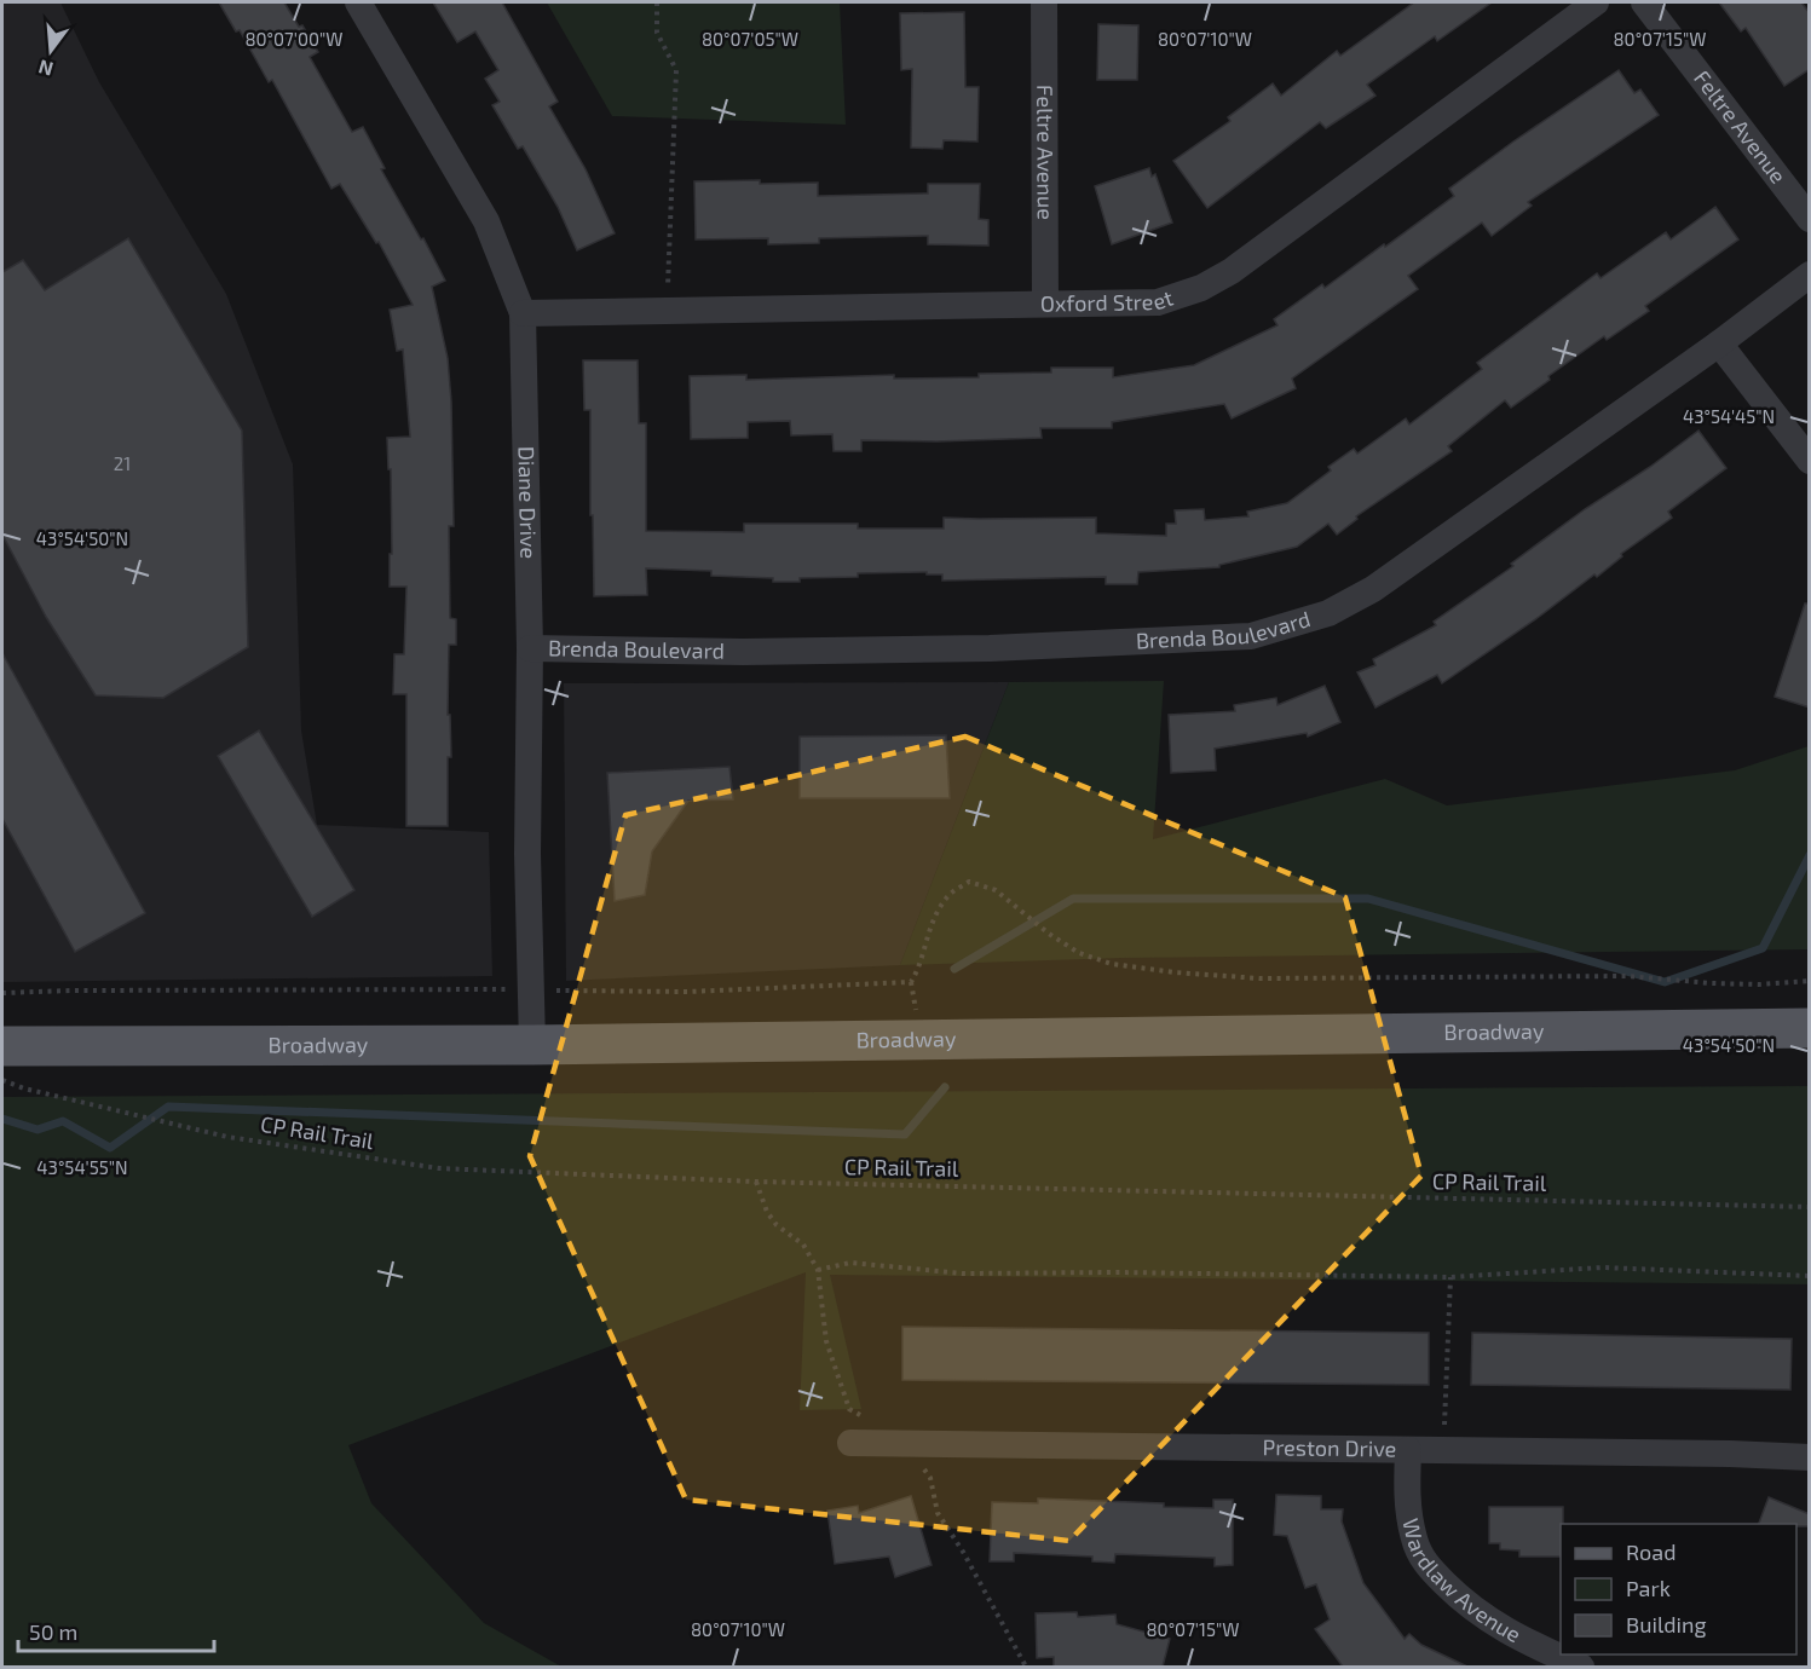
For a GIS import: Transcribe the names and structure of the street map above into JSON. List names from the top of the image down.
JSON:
{
  "streets": {
    "main road": ["Broadway"],
    "street": [
      "Feltre Avenue",
      "Oxford Street",
      "Diane Drive",
      "Brenda Boulevard",
      "Preston Drive",
      "Wardlaw Avenue"
    ],
    "path": ["CP Rail Trail"]
  },
  "crossings": [
    ["Feltre Avenue", "Oxford Street"],
    ["Oxford Street", "Diane Drive"],
    ["Diane Drive", "Brenda Boulevard"],
    ["Diane Drive", "Broadway"],
    ["Preston Drive", "Wardlaw Avenue"]
  ],
  "house_numbers": ["21"],
  "legend": ["Road", "Park", "Building"],
  "scale_bar": "50 m",
  "north": "bottom",
  "coordinates": [
    "80°07'00\"W",
    "80°07'05\"W",
    "80°07'10\"W",
    "80°07'15\"W",
    "43°54'45\"N",
    "43°54'50\"N",
    "43°54'55\"N"
  ]
}
